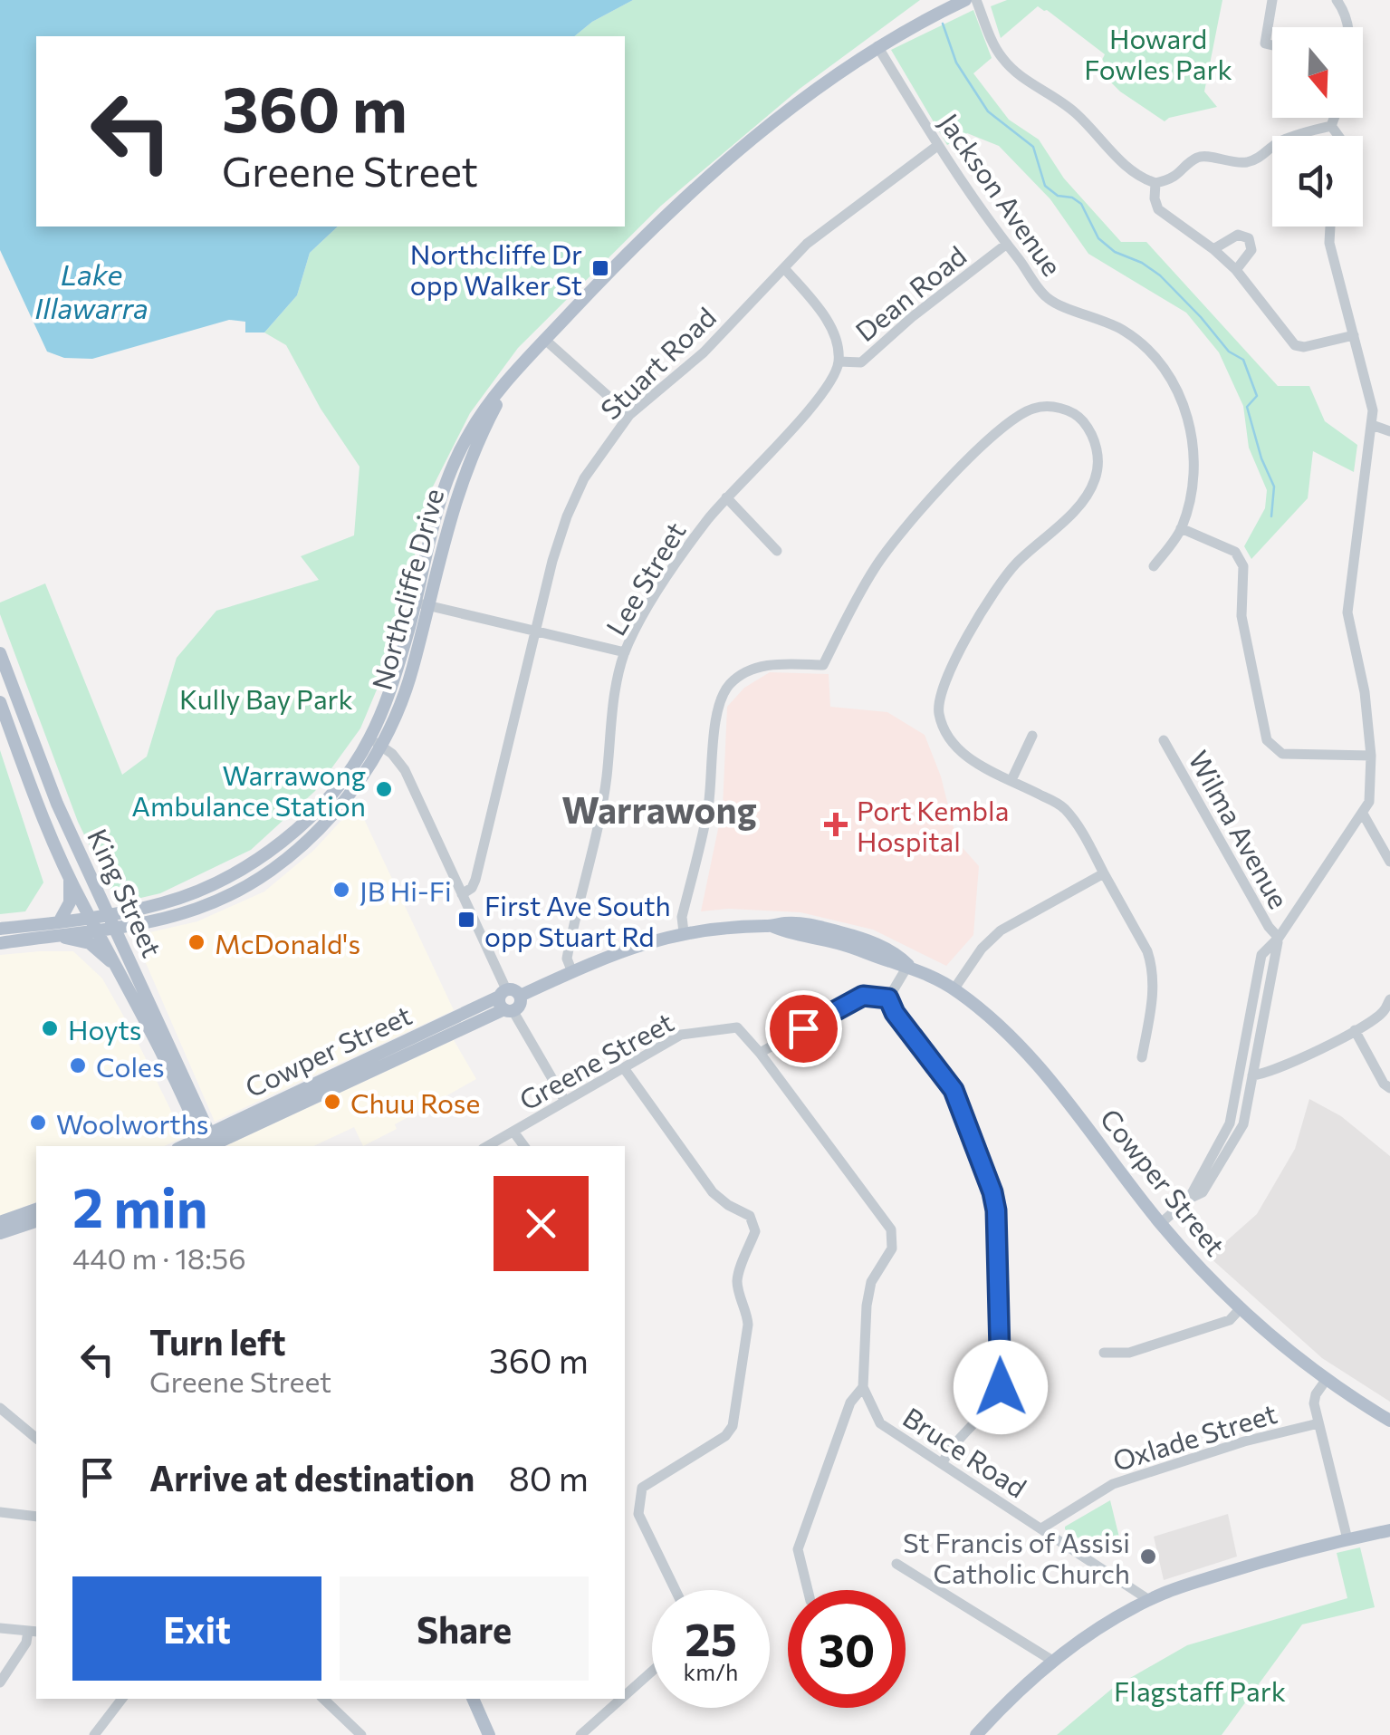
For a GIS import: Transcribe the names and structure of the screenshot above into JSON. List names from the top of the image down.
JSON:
{
  "streets": {
    "main road": ["Northcliffe Drive", "King Street", "Cowper Street"],
    "street": [
      "Jackson Avenue",
      "Dean Road",
      "Stuart Road",
      "Lee Street",
      "Wilma Avenue",
      "Greene Street",
      "Oxlade Street",
      "Bruce Road"
    ]
  },
  "crossings": [
    ["Jackson Avenue", "Dean Road"],
    ["Jackson Avenue", "Stuart Road"],
    ["Jackson Avenue", "Northcliffe Drive"],
    ["Dean Road", "Lee Street"],
    ["Lee Street", "Cowper Street"],
    ["Northcliffe Drive", "King Street"],
    ["King Street", "Cowper Street"],
    ["Oxlade Street", "Bruce Road"]
  ],
  "districts": ["Warrawong"],
  "water": ["Lake Illawarra"],
  "parks": ["Howard Fowles Park", "Kully Bay Park", "Flagstaff Park"],
  "places": {
    "transit": ["Northcliffe Dr opp Walker St", "First Ave South opp Stuart Rd"],
    "other": [
      "Warrawong Ambulance Station",
      "JB Hi-Fi",
      "McDonald's",
      "Hoyts",
      "Coles",
      "Chuu Rose",
      "Woolworths",
      "St Francis of Assisi Catholic Church"
    ],
    "health": ["Port Kembla Hospital"]
  },
  "north": "bottom",
  "page": {
    "turn": ["360 m", "Greene Street"],
    "heading": ["2 min", "440 m · 18:56"],
    "list": [
      {
        "name": "Turn left",
        "note": "Greene Street",
        "value": "360 m"
      },
      {
        "name": "Arrive at destination",
        "value": "80 m"
      }
    ],
    "buttons": ["Exit", "Share"],
    "speed": "25 km/h",
    "limit": "30"
  }
}
